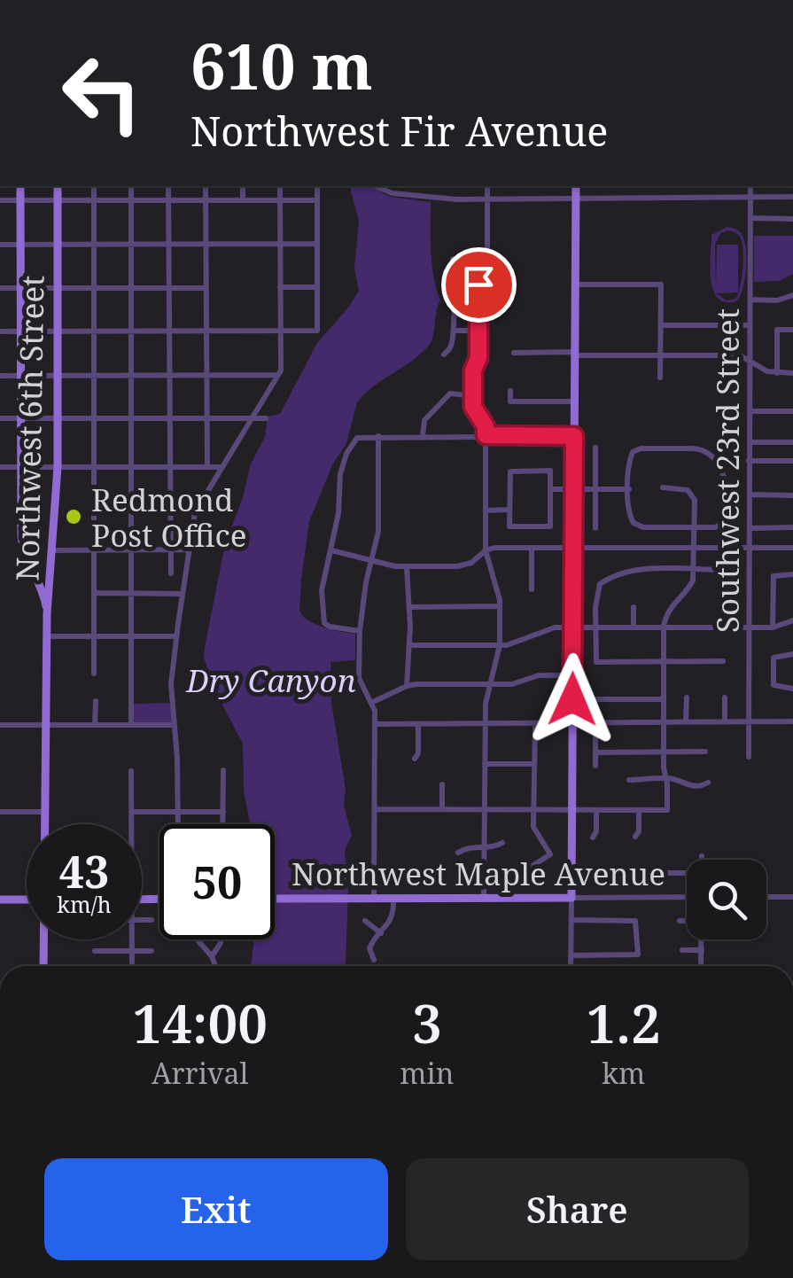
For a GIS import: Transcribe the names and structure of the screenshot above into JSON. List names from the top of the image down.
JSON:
{
  "streets": {
    "main road": ["Northwest 6th Street", "Northwest Maple Avenue"],
    "street": ["Southwest 23rd Street"]
  },
  "parks": ["Dry Canyon"],
  "places": ["Redmond Post Office"],
  "page": {
    "turn": ["610 m", "Northwest Fir Avenue"],
    "speed": "43 km/h",
    "limit": "50",
    "eta": [
      "14:00",
      "Arrival",
      "3",
      "min",
      "1.2",
      "km"
    ],
    "buttons": ["Exit", "Share"]
  }
}
